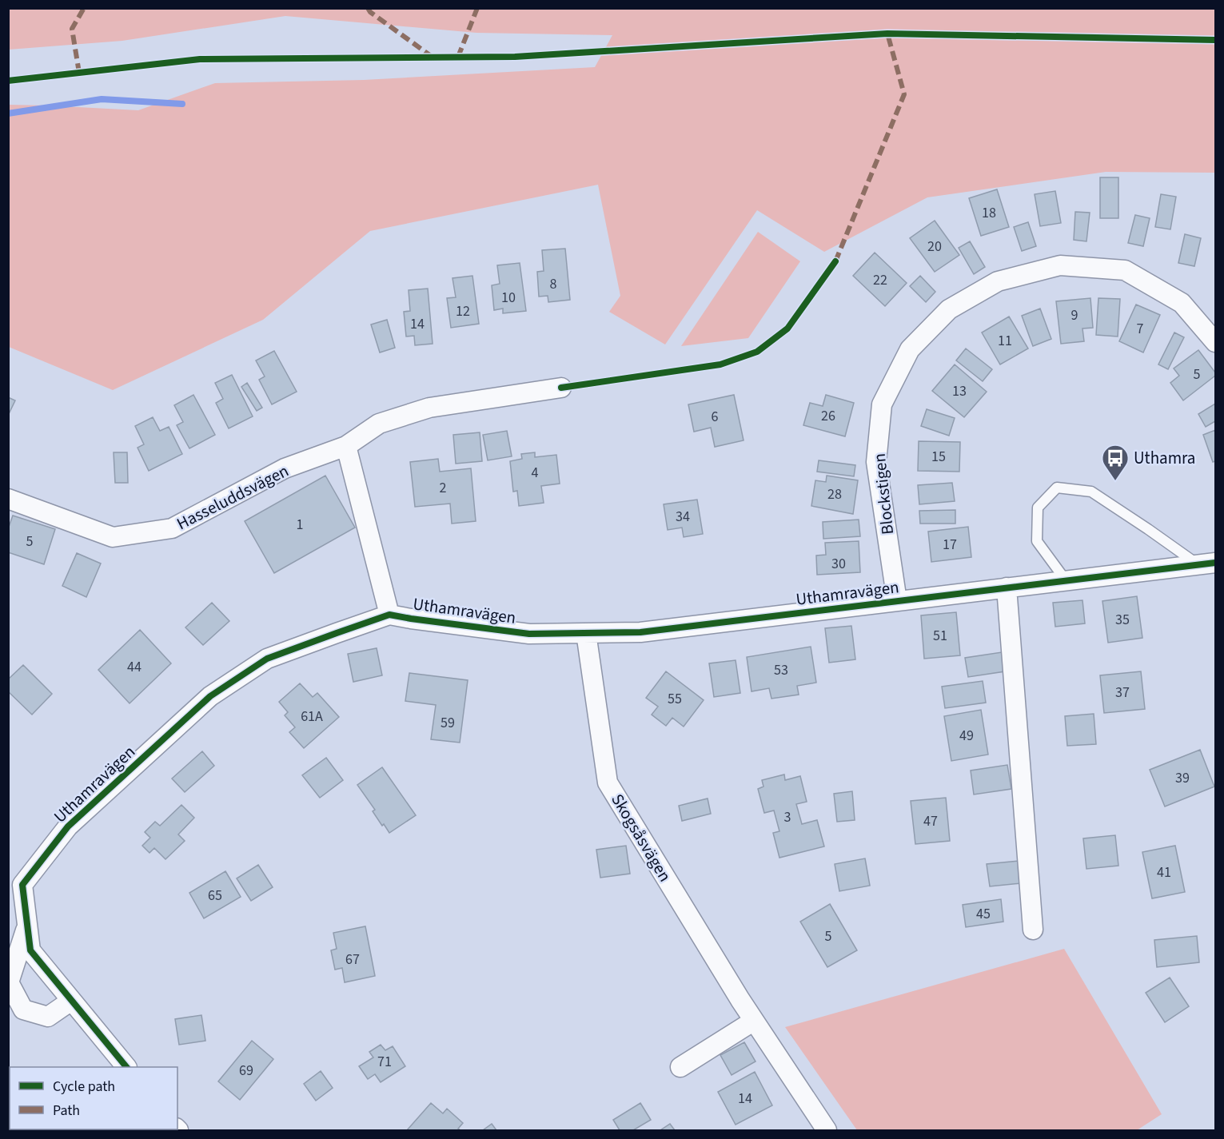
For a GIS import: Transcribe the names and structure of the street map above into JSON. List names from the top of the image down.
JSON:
{
  "streets": {
    "street": [
      "Blockstigen",
      "Hasseluddsvägen",
      "Uthamravägen",
      "Skogsåsvägen"
    ]
  },
  "crossings": [
    ["Blockstigen", "Uthamravägen"],
    ["Uthamravägen", "Skogsåsvägen"]
  ],
  "places": {
    "bus stop": ["Uthamra"]
  },
  "house_numbers": [
    "18",
    "20",
    "22",
    "8",
    "10",
    "12",
    "9",
    "14",
    "7",
    "11",
    "5",
    "13",
    "26",
    "6",
    "15",
    "4",
    "2",
    "28",
    "34",
    "1",
    "5",
    "17",
    "30",
    "35",
    "51",
    "44",
    "53",
    "37",
    "55",
    "61A",
    "59",
    "49",
    "39",
    "3",
    "47",
    "41",
    "65",
    "45",
    "5",
    "67",
    "71",
    "69",
    "14"
  ],
  "legend": ["Cycle path", "Path"]
}
